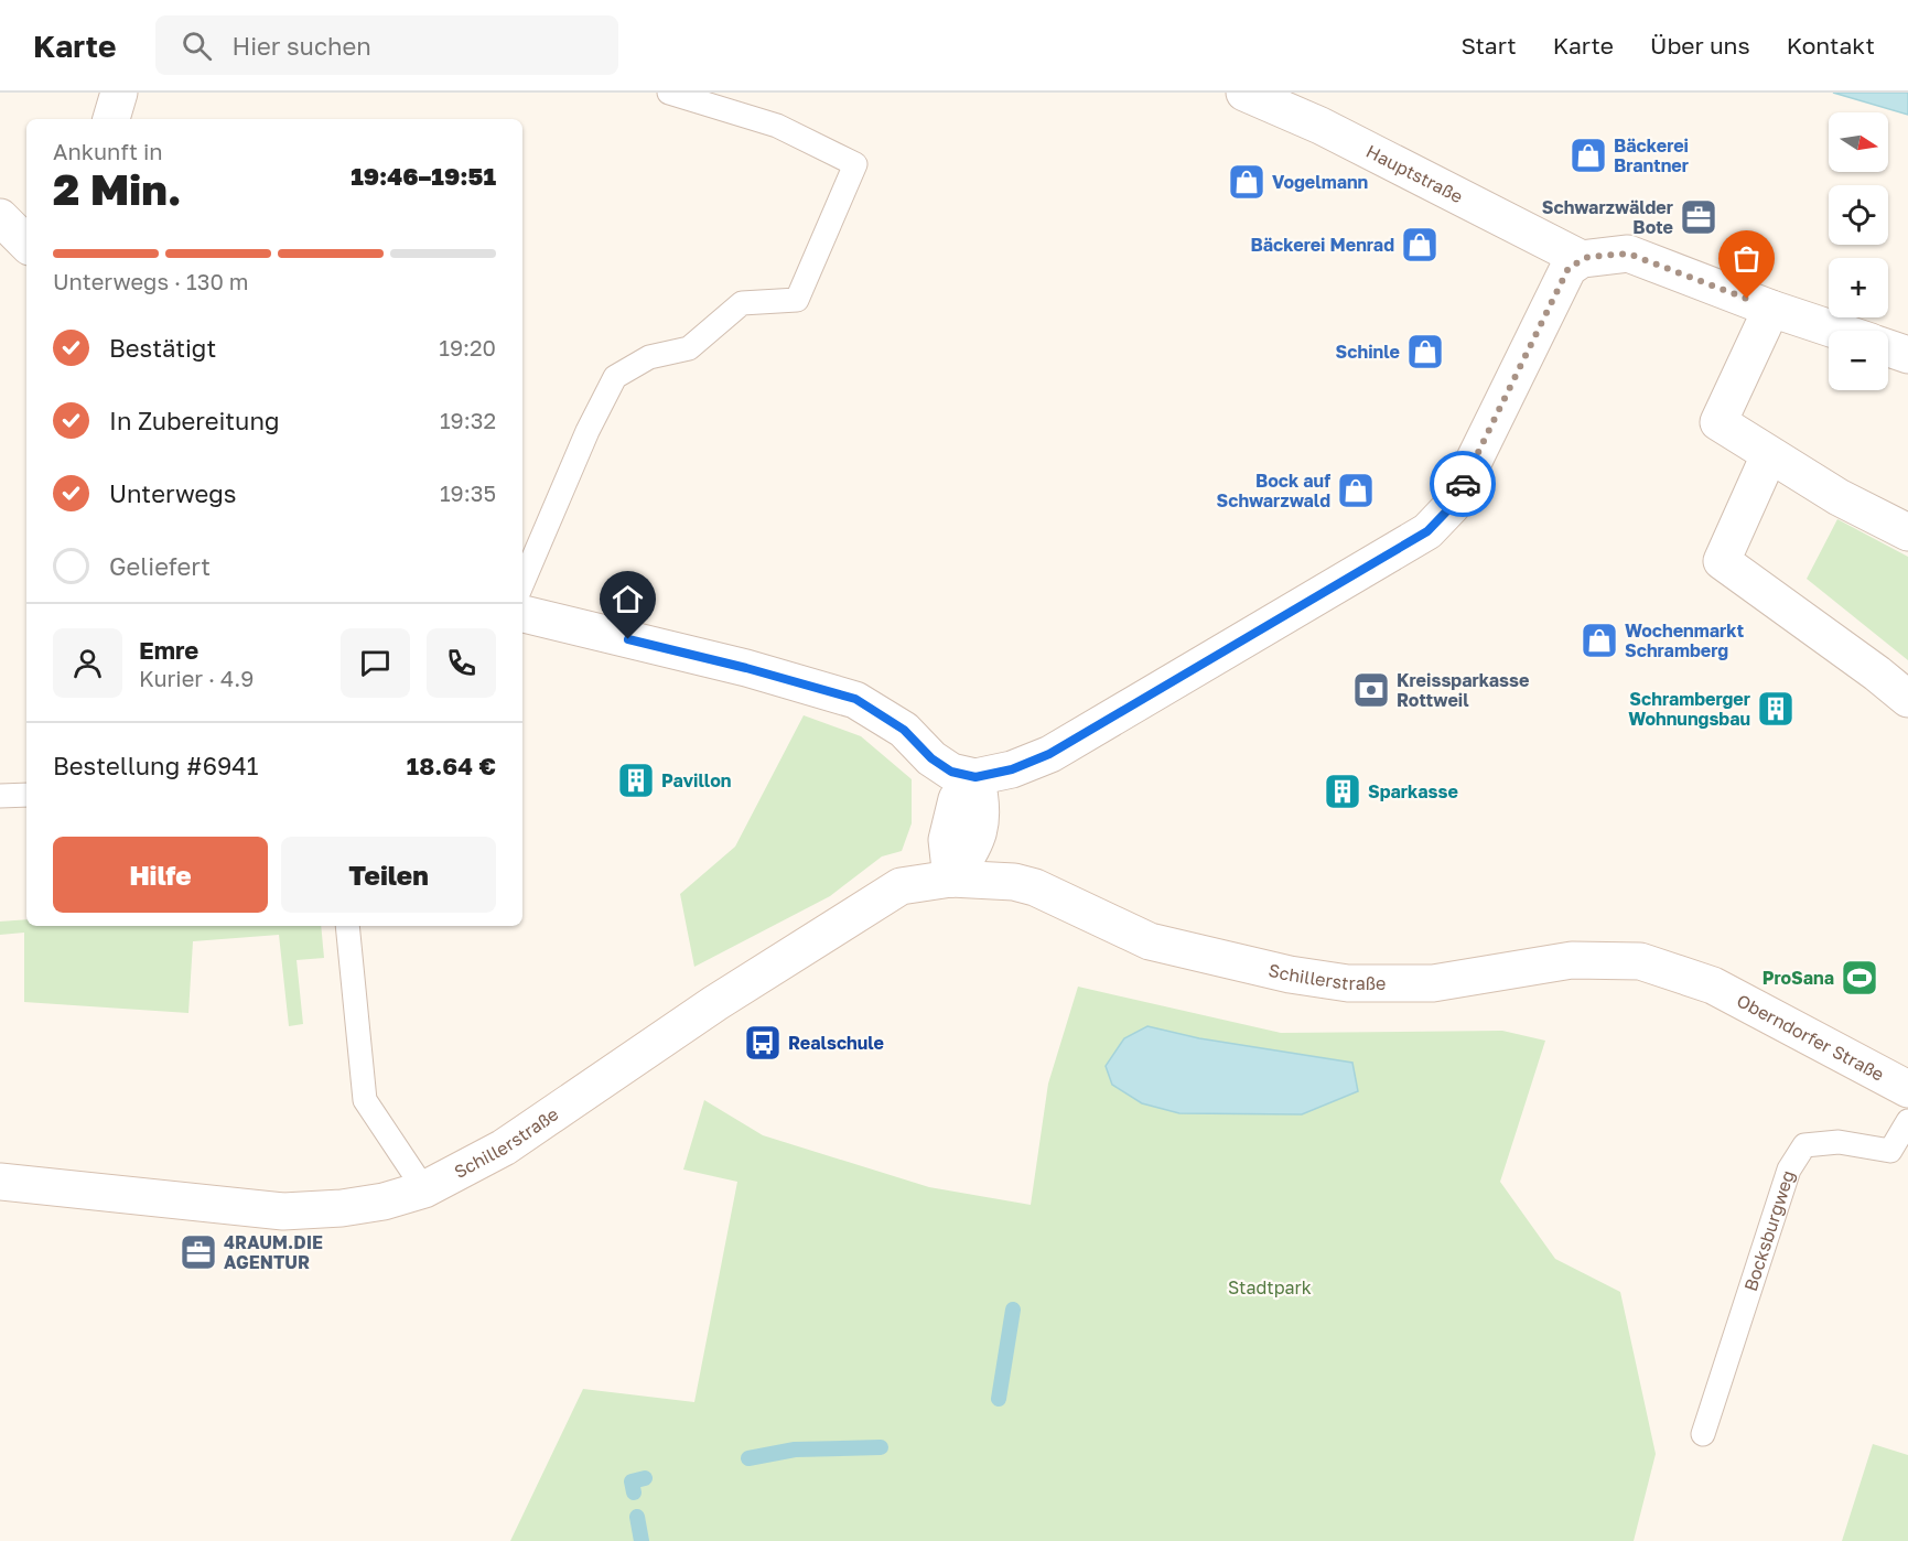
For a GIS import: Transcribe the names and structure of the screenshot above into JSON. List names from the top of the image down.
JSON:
{
  "streets": {
    "street": ["Hauptstraße", "Schillerstraße", "Oberndorfer Straße"],
    "lane": ["Bocksburgweg"]
  },
  "crossings": [
    ["Schillerstraße", "Oberndorfer Straße"]
  ],
  "parks": ["Stadtpark"],
  "places": {
    "shop": [
      "Bäckerei Brantner",
      "Vogelmann",
      "Bäckerei Menrad",
      "Schinle",
      "Bock auf Schwarzwald",
      "Wochenmarkt Schramberg"
    ],
    "office": ["Schwarzwälder Bote", "4RAUM.DIE AGENTUR"],
    "bank": ["Kreissparkasse Rottweil"],
    "building": ["Schramberger Wohnungsbau", "Pavillon", "Sparkasse"],
    "sports": ["ProSana"],
    "bus stop": ["Realschule"]
  },
  "north": "right",
  "page": {
    "header": "Karte",
    "search": "Hier suchen",
    "nav": [
      "Start",
      "Karte",
      "Über uns",
      "Kontakt"
    ],
    "map_buttons": ["+", "−"],
    "heading": ["2 Min.", "Ankunft in", "19:46–19:51"],
    "panel": [
      "Emre",
      "Kurier · 4.9",
      "Bestellung #6941",
      "18.64 €"
    ],
    "bar": "Unterwegs · 130 m",
    "list": [
      ["Bestätigt", "19:20"],
      ["In Zubereitung", "19:32"],
      ["Unterwegs", "19:35"],
      "Geliefert"
    ],
    "buttons": ["Hilfe", "Teilen"]
  }
}
